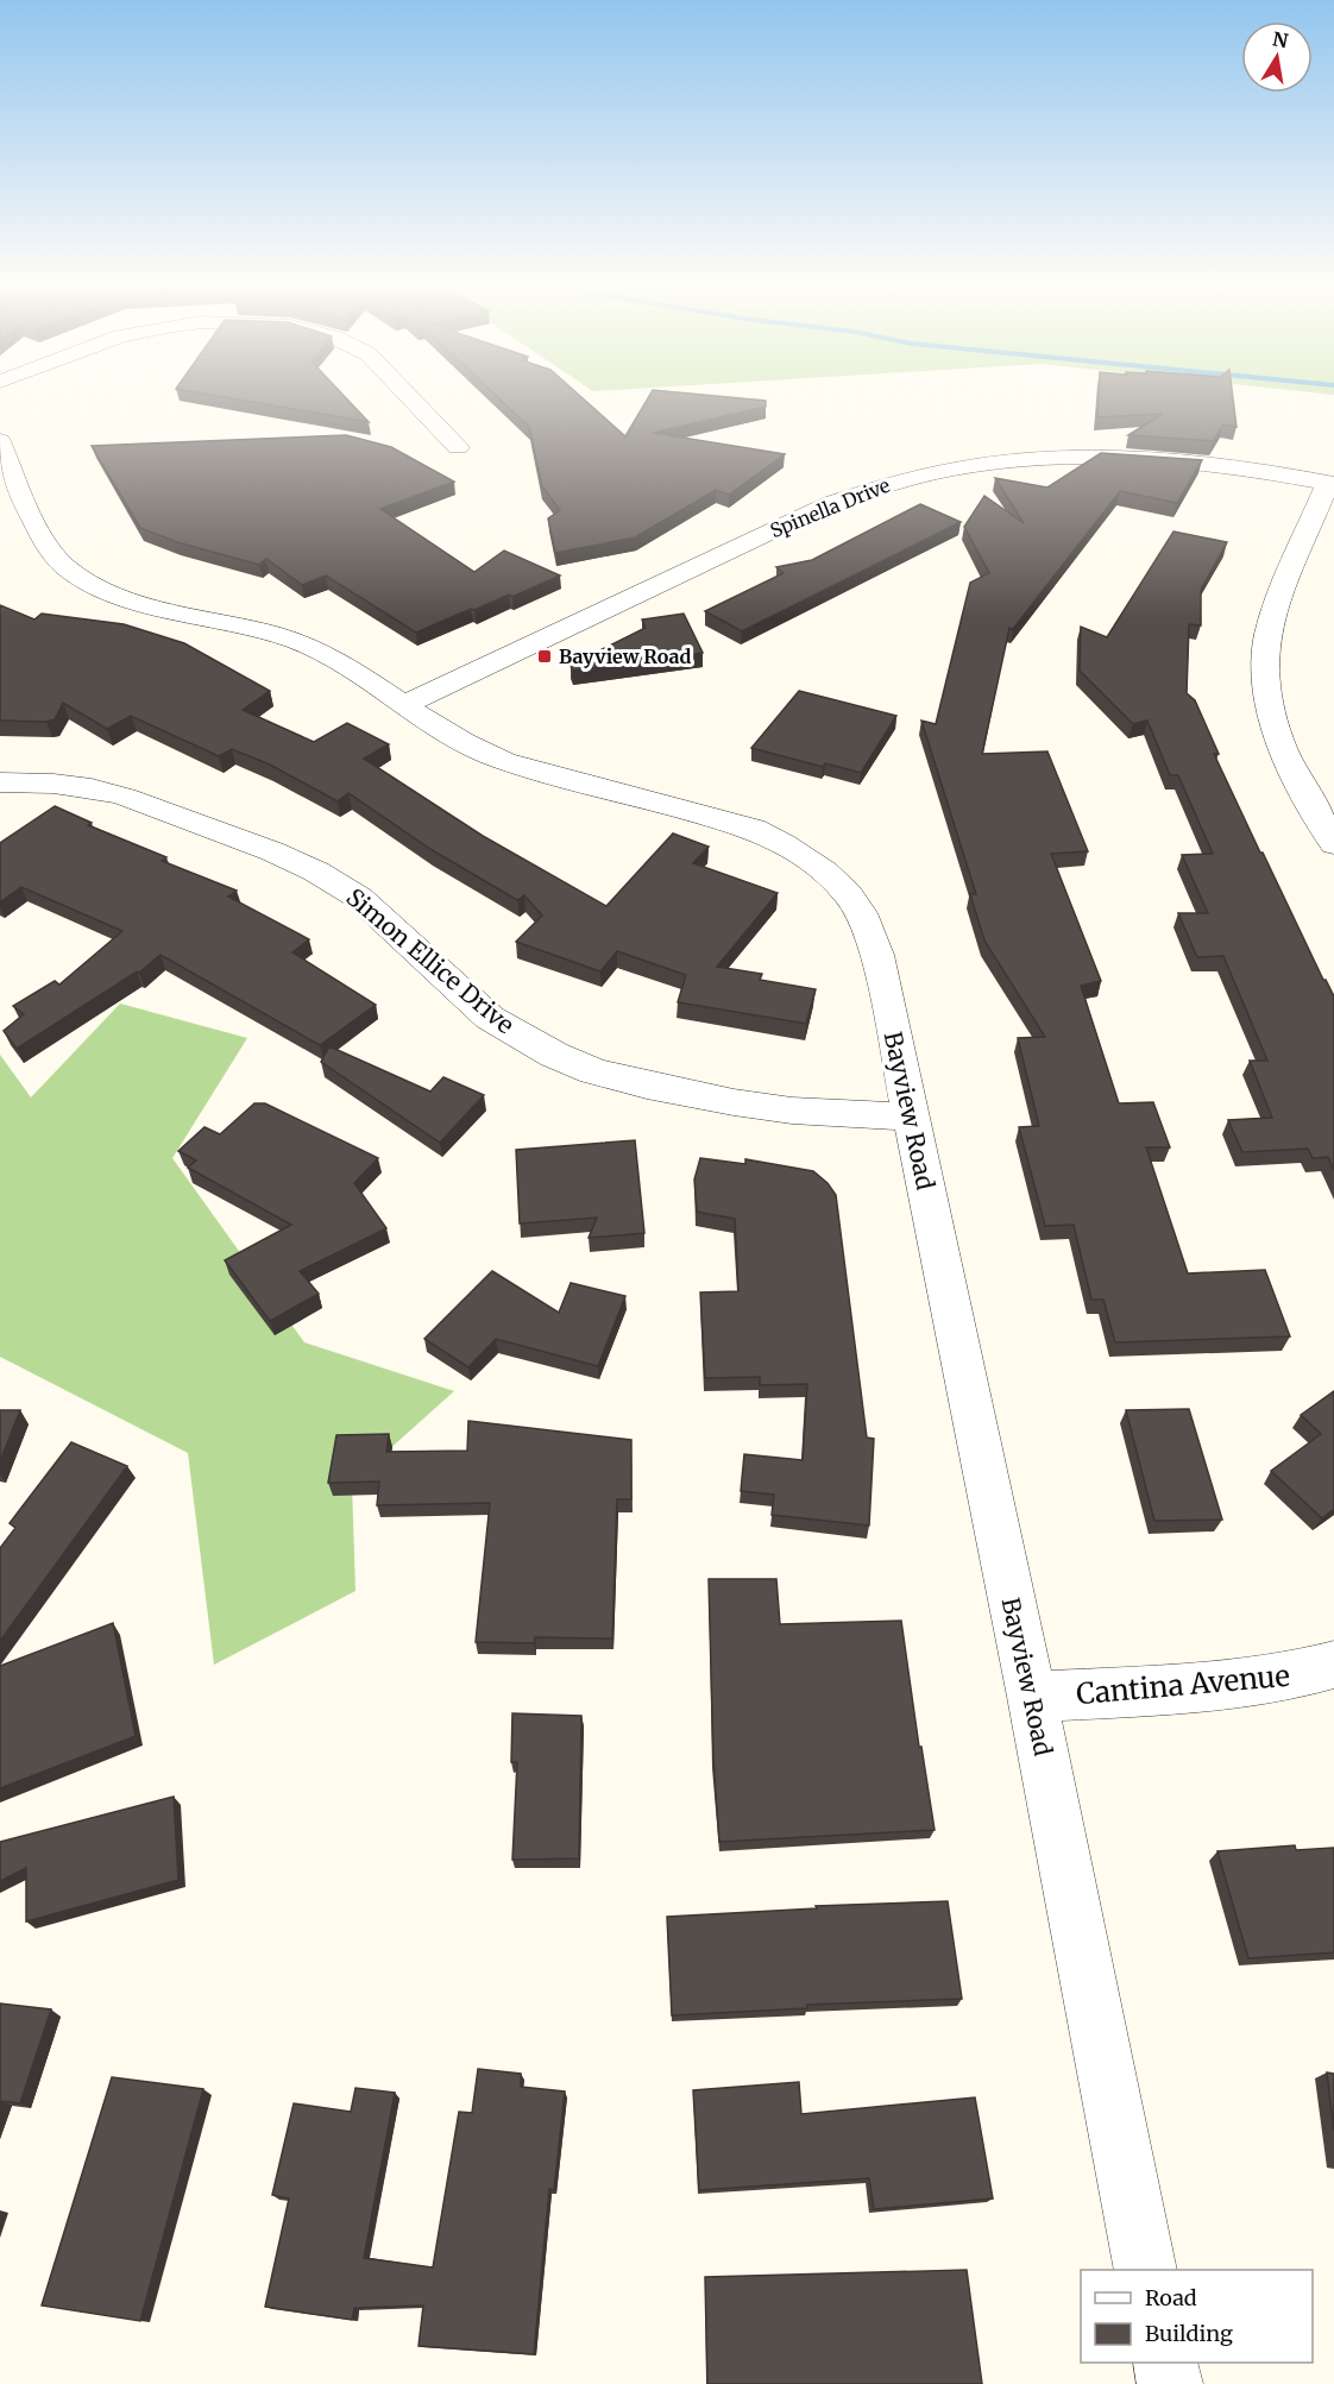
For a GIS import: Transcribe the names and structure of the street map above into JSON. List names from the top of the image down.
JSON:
{
  "streets": {
    "street": [
      "Spinella Drive",
      "Simon Ellice Drive",
      "Bayview Road",
      "Cantina Avenue"
    ]
  },
  "crossings": [
    ["Spinella Drive", "Bayview Road"],
    ["Simon Ellice Drive", "Bayview Road"],
    ["Bayview Road", "Cantina Avenue"]
  ],
  "places": {
    "transit": ["Bayview Road"]
  },
  "legend": ["Road", "Building"],
  "north": "top"
}
